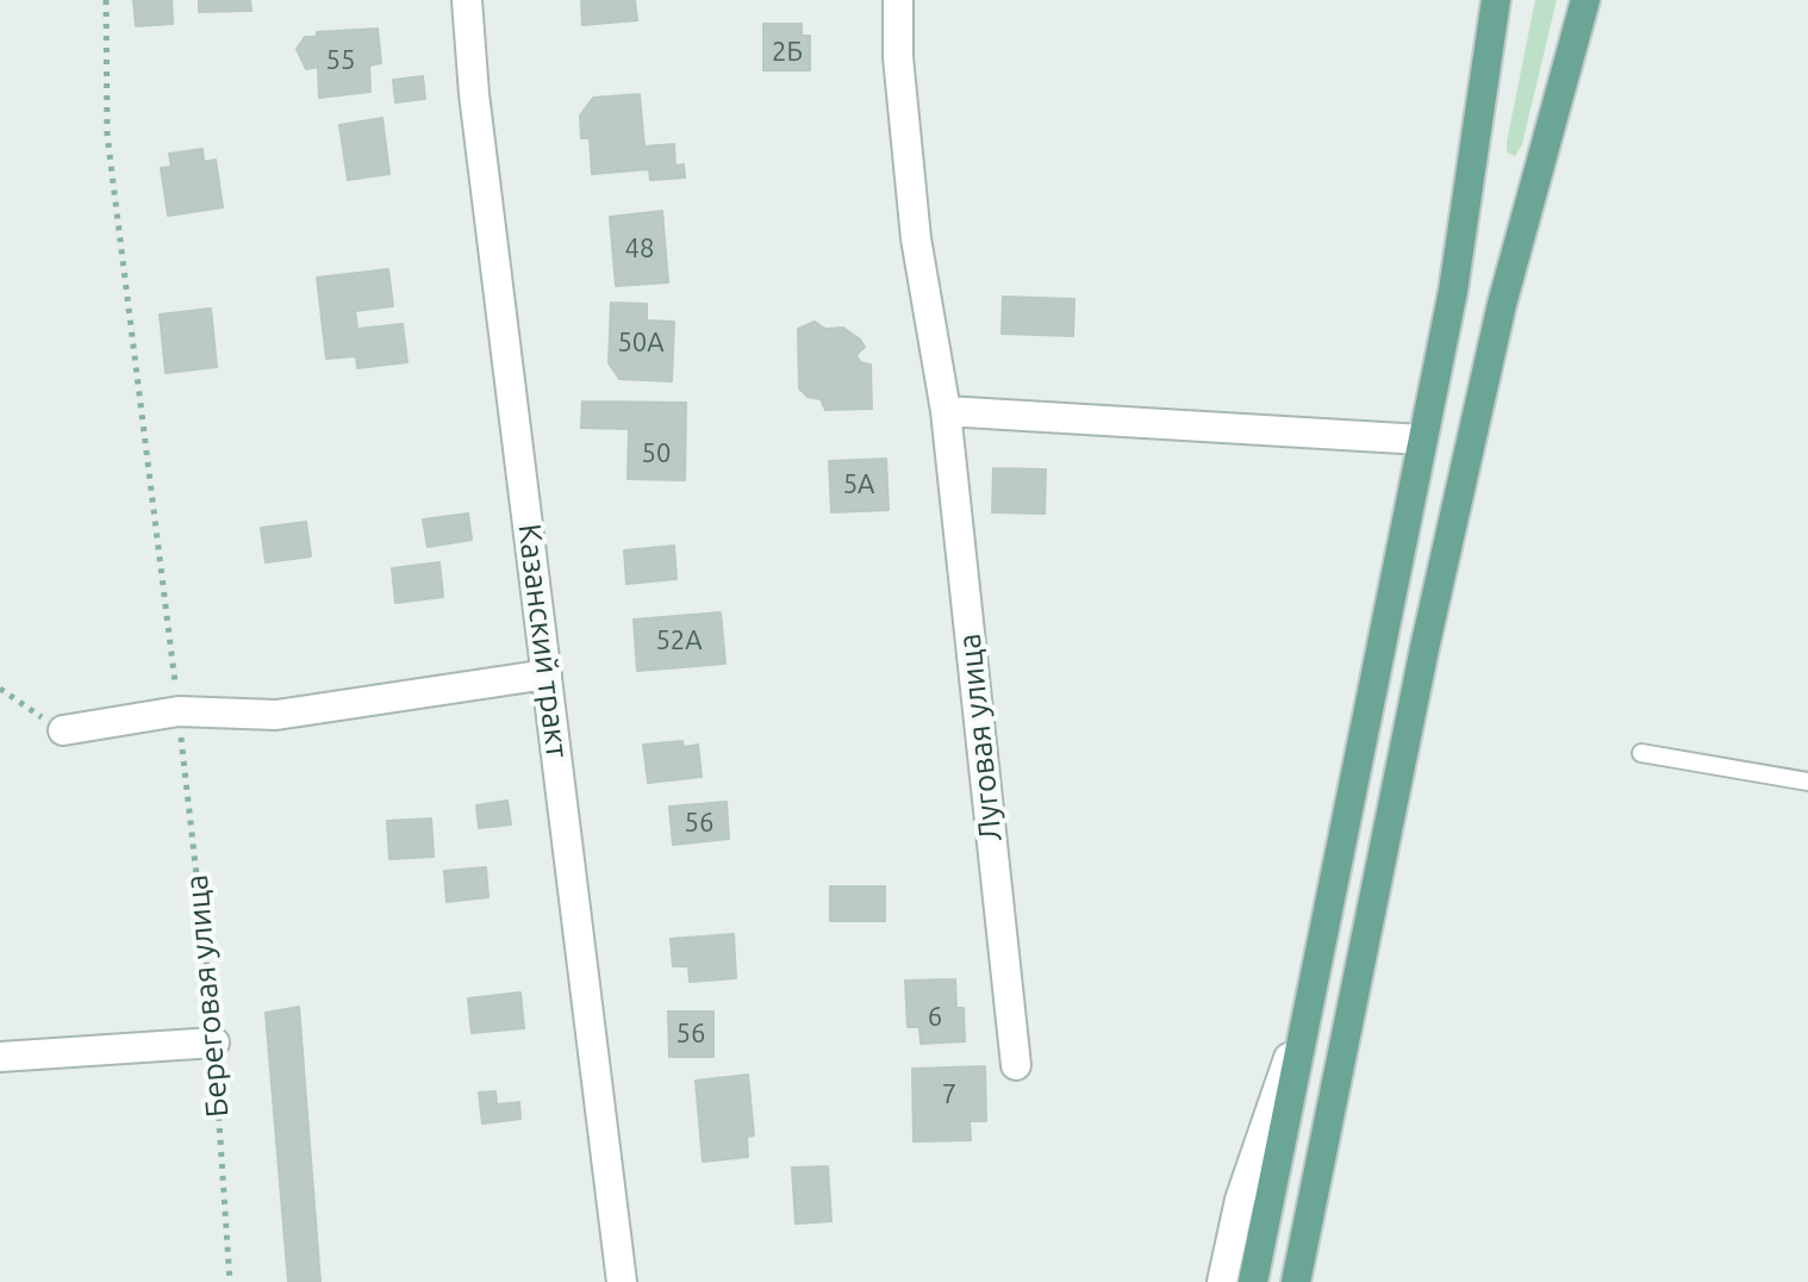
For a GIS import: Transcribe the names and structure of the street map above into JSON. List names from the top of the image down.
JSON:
{
  "streets": {
    "street": ["Казанский тракт", "Луговая улица"],
    "path": ["Береговая улица"]
  },
  "house_numbers": [
    "2Б",
    "55",
    "48",
    "50А",
    "50",
    "5А",
    "52А",
    "56",
    "6",
    "56",
    "7"
  ]
}
